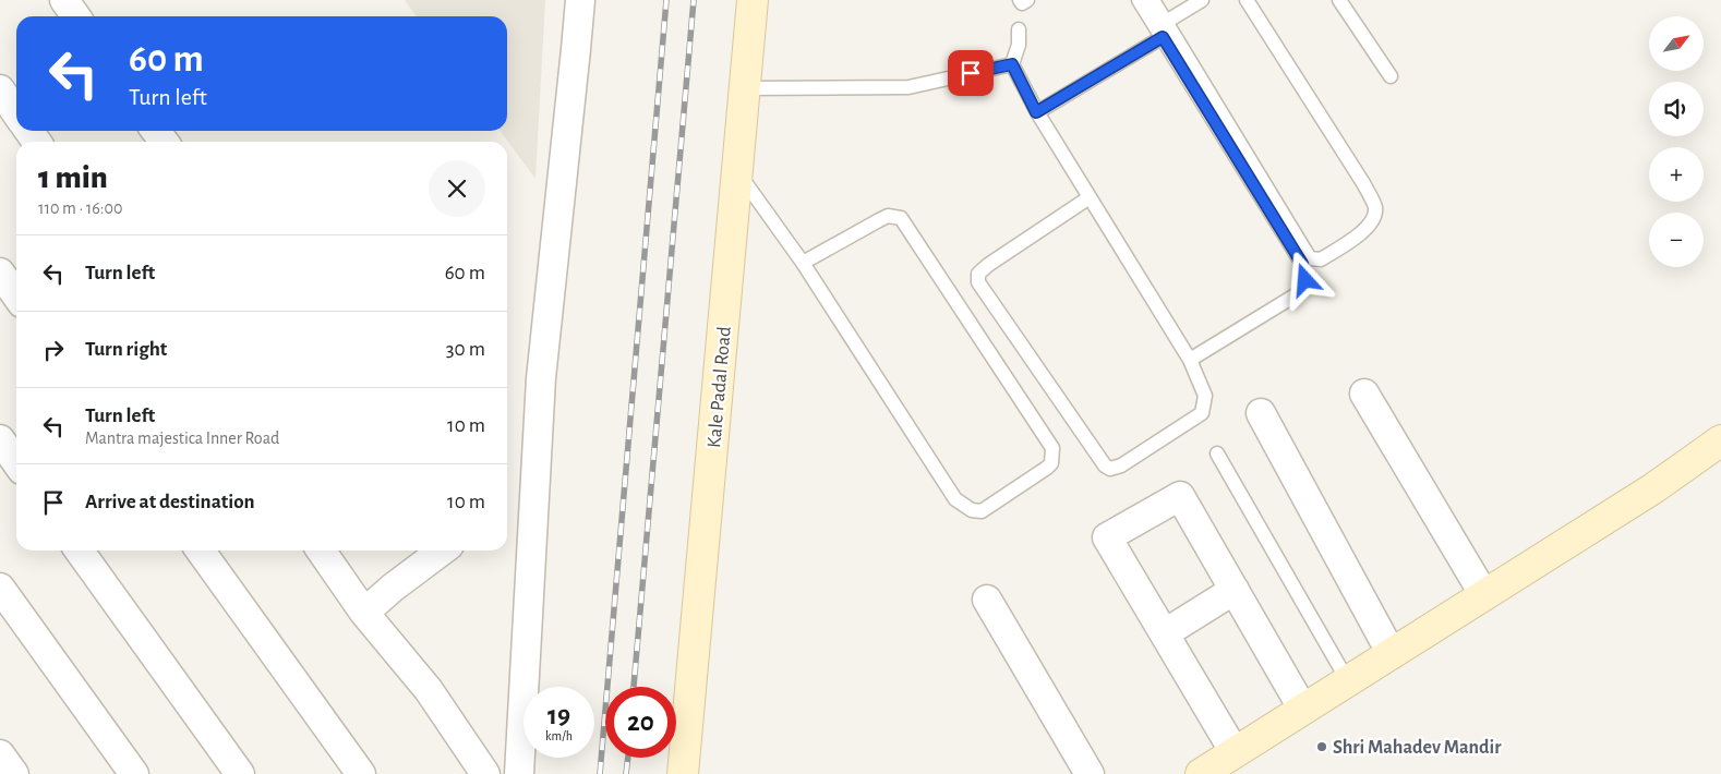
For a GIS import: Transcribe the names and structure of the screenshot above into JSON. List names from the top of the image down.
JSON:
{
  "streets": {
    "street": ["Kale Padal Road"]
  },
  "places": ["Shri Mahadev Mandir"],
  "north": "top right",
  "page": {
    "map_buttons": ["+", "−"],
    "turn": ["60 m", "Turn left"],
    "heading": ["1 min", "110 m · 16:00"],
    "list": [
      {
        "name": "Turn left",
        "value": "60 m"
      },
      {
        "name": "Turn right",
        "value": "30 m"
      },
      {
        "name": "Turn left",
        "note": "Mantra majestica Inner Road",
        "value": "10 m"
      },
      {
        "name": "Arrive at destination",
        "value": "10 m"
      }
    ],
    "speed": "19 km/h",
    "limit": "20"
  }
}
